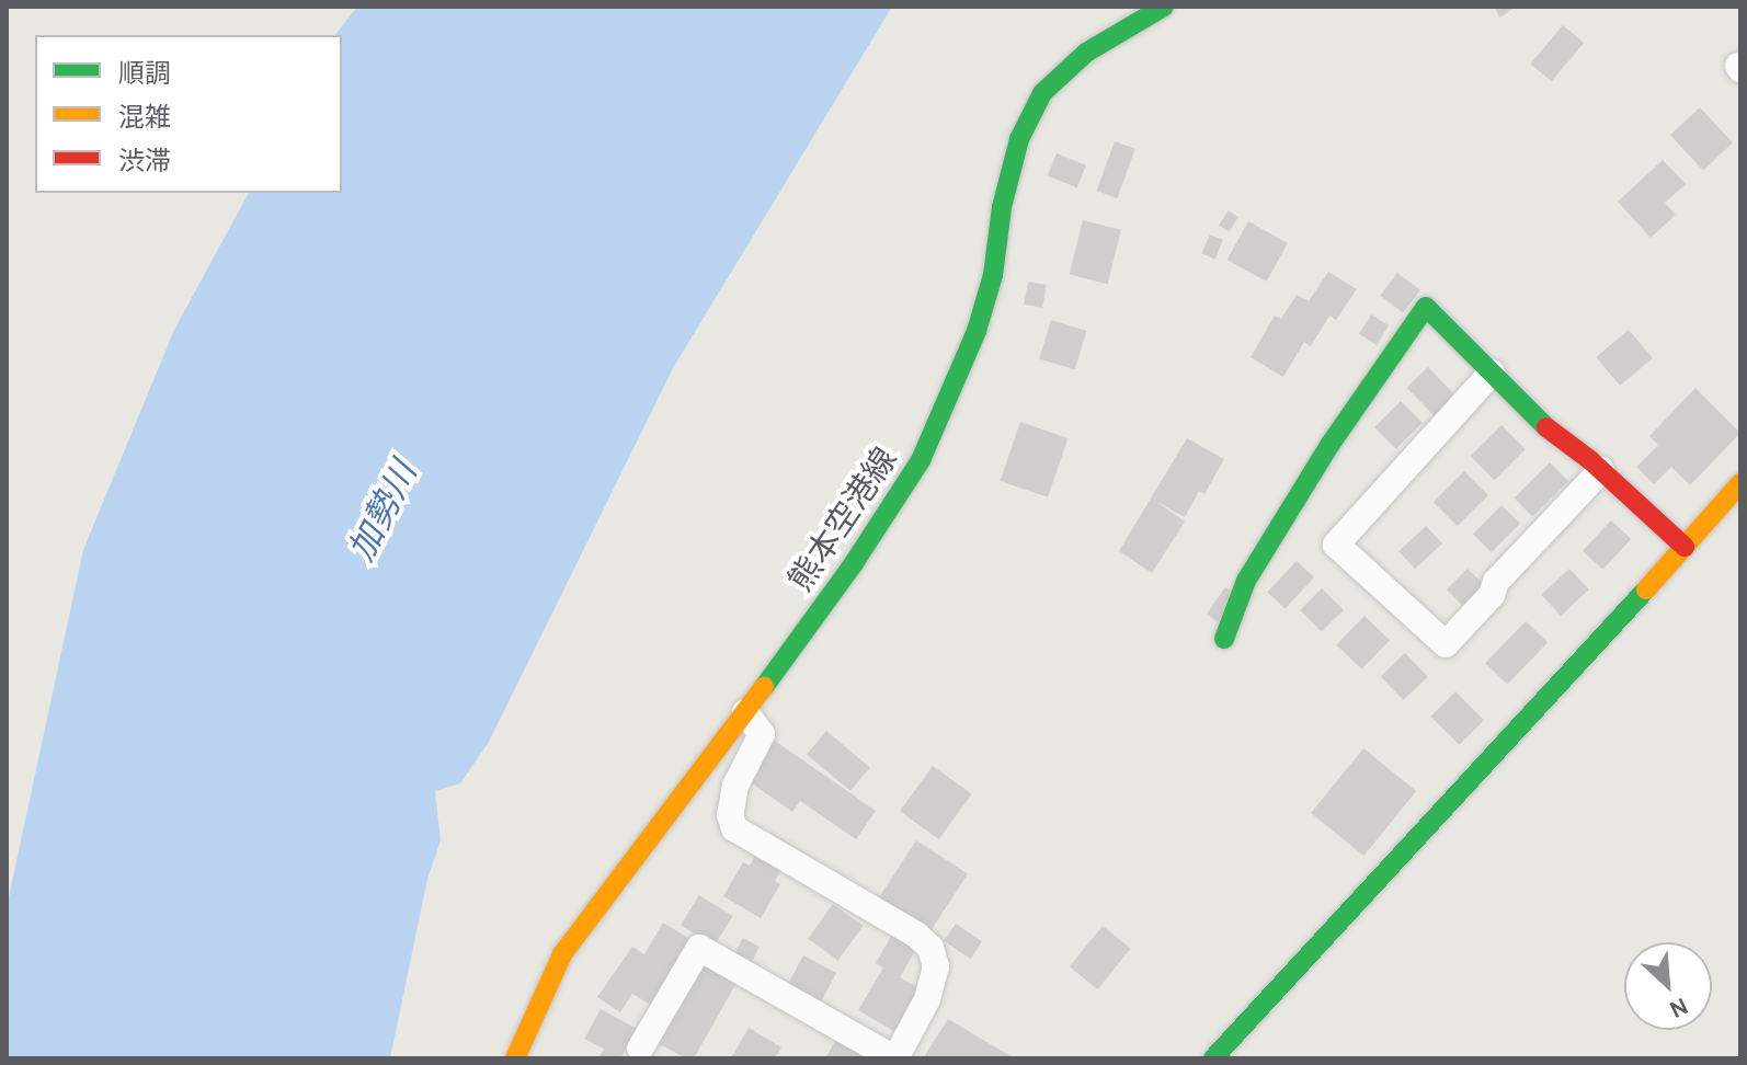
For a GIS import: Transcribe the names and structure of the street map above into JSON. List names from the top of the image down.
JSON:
{
  "streets": {
    "street": ["熊本空港線"]
  },
  "water": ["加勢川"],
  "legend": ["順調", "混雑", "渋滞"],
  "north": "bottom right"
}
